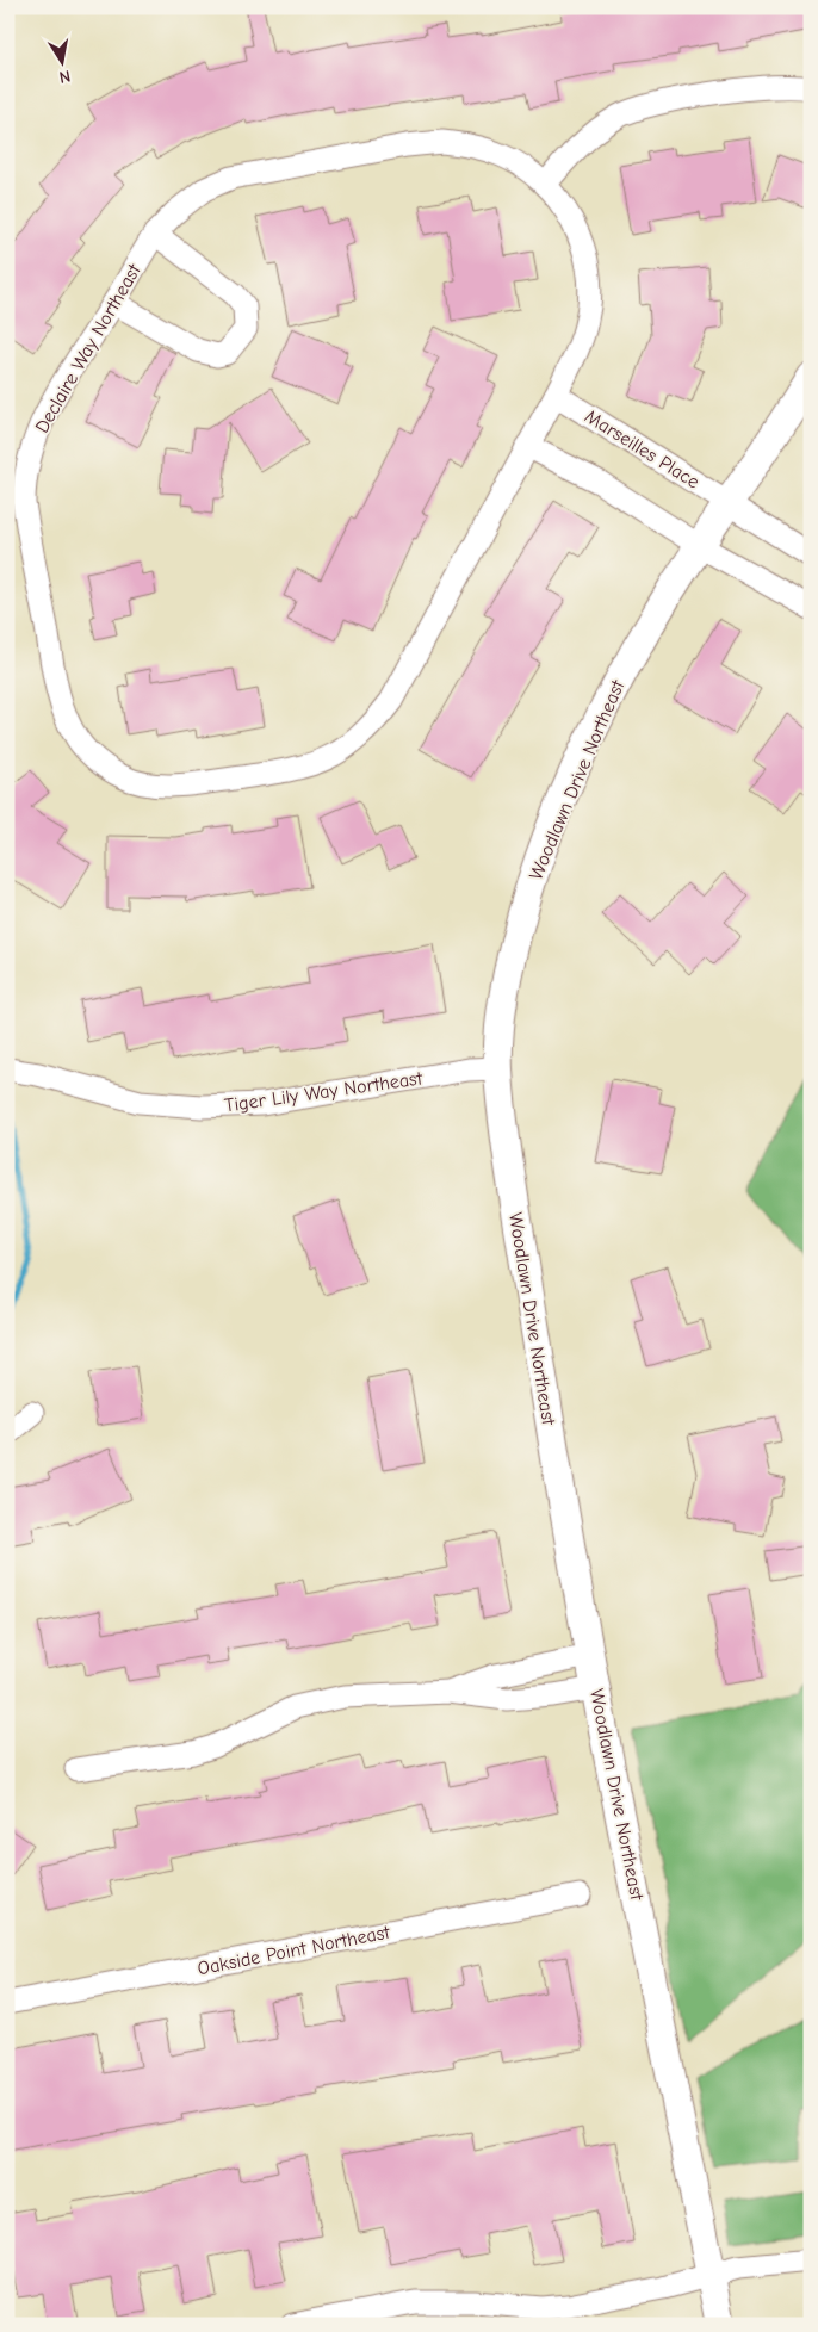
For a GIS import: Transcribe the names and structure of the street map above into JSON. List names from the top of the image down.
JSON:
{
  "streets": {
    "street": [
      "Declaire Way Northeast",
      "Marseilles Place",
      "Woodlawn Drive Northeast",
      "Tiger Lily Way Northeast",
      "Oakside Point Northeast"
    ]
  },
  "crossings": [
    ["Declaire Way Northeast", "Marseilles Place"],
    ["Marseilles Place", "Woodlawn Drive Northeast"],
    ["Woodlawn Drive Northeast", "Tiger Lily Way Northeast"]
  ],
  "north": "bottom"
}
